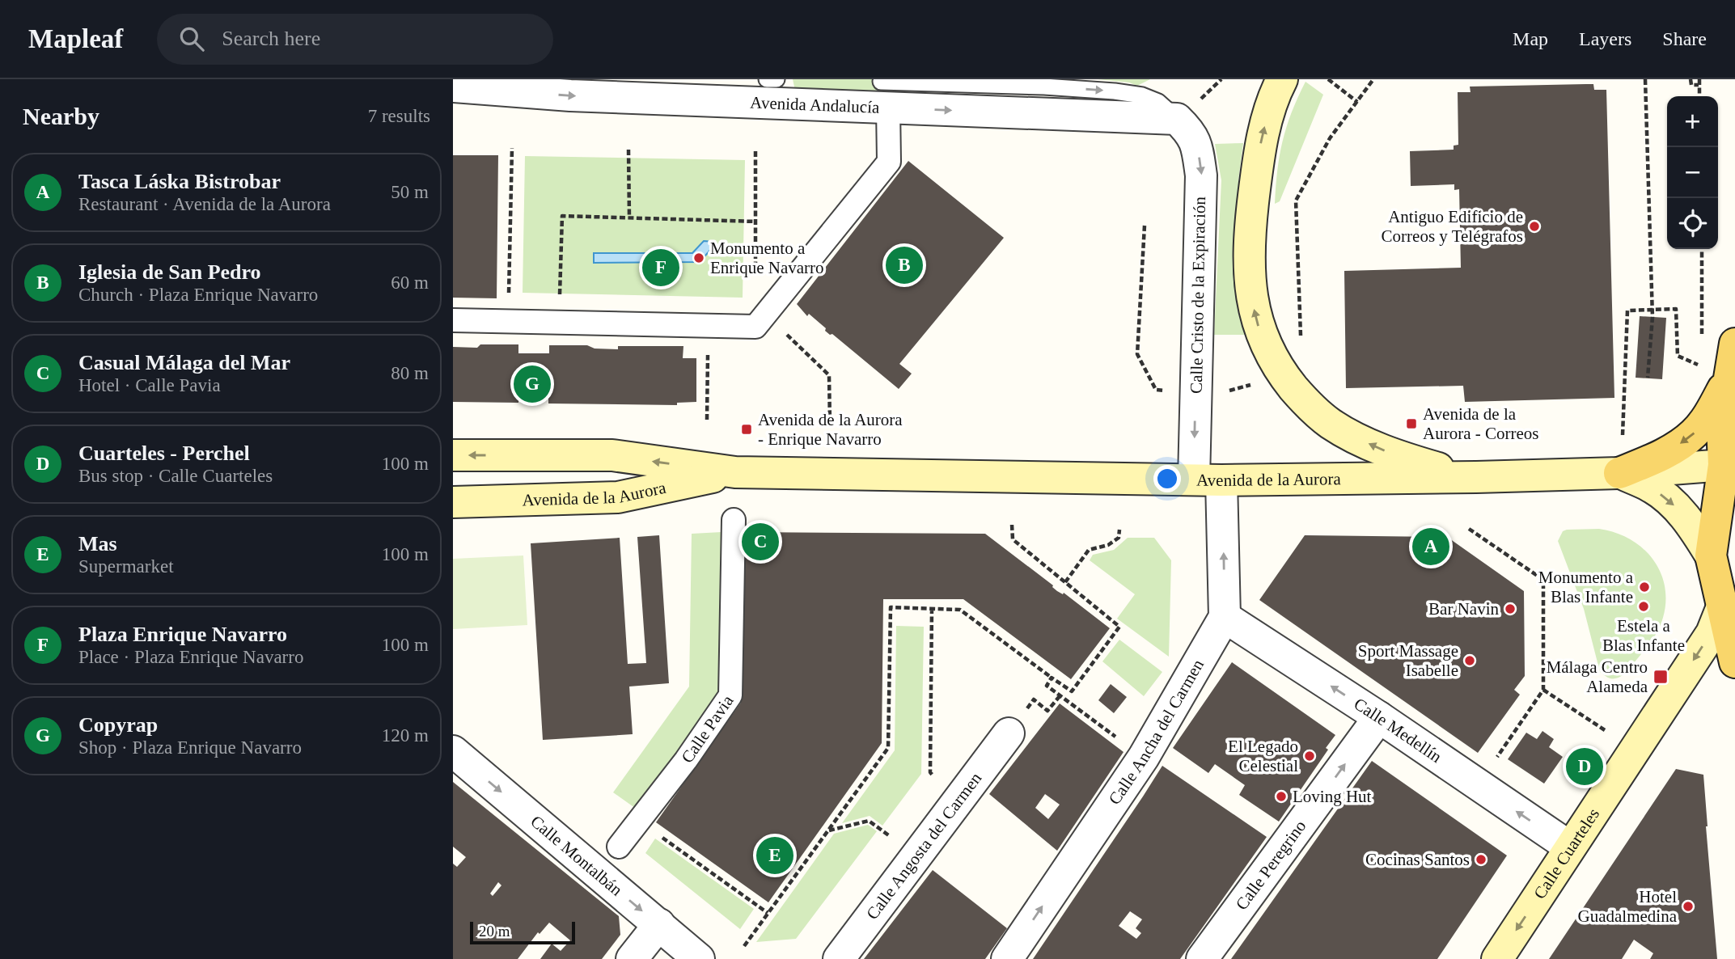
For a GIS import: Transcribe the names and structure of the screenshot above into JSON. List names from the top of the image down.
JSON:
{
  "streets": {
    "main road": ["Avenida de la Aurora", "Calle Cuarteles"],
    "street": [
      "Avenida Andalucía",
      "Calle Cristo de la Expiración",
      "Calle Pavia",
      "Calle Medellín",
      "Calle Ancha del Carmen",
      "Calle Angosta del Carmen",
      "Calle Montalbán",
      "Calle Peregrino"
    ]
  },
  "crossings": [
    ["Avenida Andalucía", "Calle Cristo de la Expiración"],
    ["Calle Cristo de la Expiración", "Avenida de la Aurora"],
    ["Calle Medellín", "Calle Ancha del Carmen"],
    ["Calle Medellín", "Calle Cuarteles"],
    ["Calle Medellín", "Calle Peregrino"]
  ],
  "one_way": [
    "Calle Cristo de la Expiración",
    "Calle Medellín",
    "Calle Ancha del Carmen",
    "Calle Cuarteles",
    "Calle Montalbán",
    "Calle Peregrino"
  ],
  "places": {
    "other": [
      "Antiguo Edificio de Correos y Telégrafos",
      "Monumento a Enrique Navarro",
      "Monumento a Blas Infante",
      "Estela a Blas Infante",
      "Bar Navin",
      "Sport Massage Isabelle",
      "El Legado Celestial",
      "Loving Hut",
      "Cocinas Santos",
      "Hotel Guadalmedina"
    ],
    "transit": ["Avenida de la Aurora - Correos", "Avenida de la Aurora - Enrique Navarro", "Málaga Centro Alameda"]
  },
  "scale_bar": "20 m",
  "page": {
    "header": "Mapleaf",
    "search": "Search here",
    "nav": ["Map", "Layers", "Share"],
    "heading": ["Nearby", "7 results"],
    "map_buttons": ["+", "−"],
    "list": [
      {
        "mark": "A",
        "name": "Tasca Láska Bistrobar",
        "note": "Restaurant · Avenida de la Aurora",
        "value": "50 m"
      },
      {
        "mark": "B",
        "name": "Iglesia de San Pedro",
        "note": "Church · Plaza Enrique Navarro",
        "value": "60 m"
      },
      {
        "mark": "C",
        "name": "Casual Málaga del Mar",
        "note": "Hotel · Calle Pavia",
        "value": "80 m"
      },
      {
        "mark": "D",
        "name": "Cuarteles - Perchel",
        "note": "Bus stop · Calle Cuarteles",
        "value": "100 m"
      },
      {
        "mark": "E",
        "name": "Mas",
        "note": "Supermarket",
        "value": "100 m"
      },
      {
        "mark": "F",
        "name": "Plaza Enrique Navarro",
        "note": "Place · Plaza Enrique Navarro",
        "value": "100 m"
      },
      {
        "mark": "G",
        "name": "Copyrap",
        "note": "Shop · Plaza Enrique Navarro",
        "value": "120 m"
      }
    ],
    "pins": [
      "B",
      "F",
      "G",
      "C",
      "A",
      "D",
      "E"
    ],
    "scale": "20 m"
  }
}
